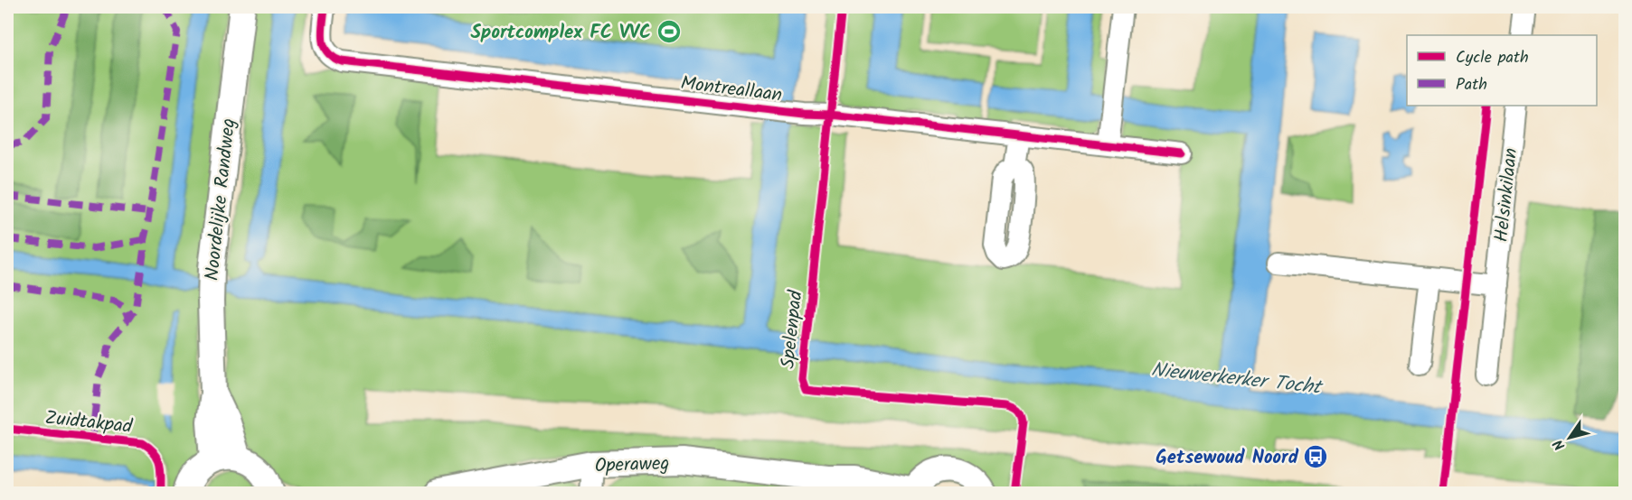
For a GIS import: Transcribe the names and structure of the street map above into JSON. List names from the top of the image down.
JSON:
{
  "streets": {
    "main road": ["Noordelijke Randweg", "Operaweg"],
    "street": ["Montreallaan", "Helsinkilaan"],
    "cycle path": ["Spelenpad", "Zuidtakpad"]
  },
  "water": ["Nieuwerkerker Tocht"],
  "places": {
    "sports": ["Sportcomplex FC VVC"],
    "bus stop": ["Getsewoud Noord"]
  },
  "legend": ["Cycle path", "Path"],
  "north": "bottom left"
}
